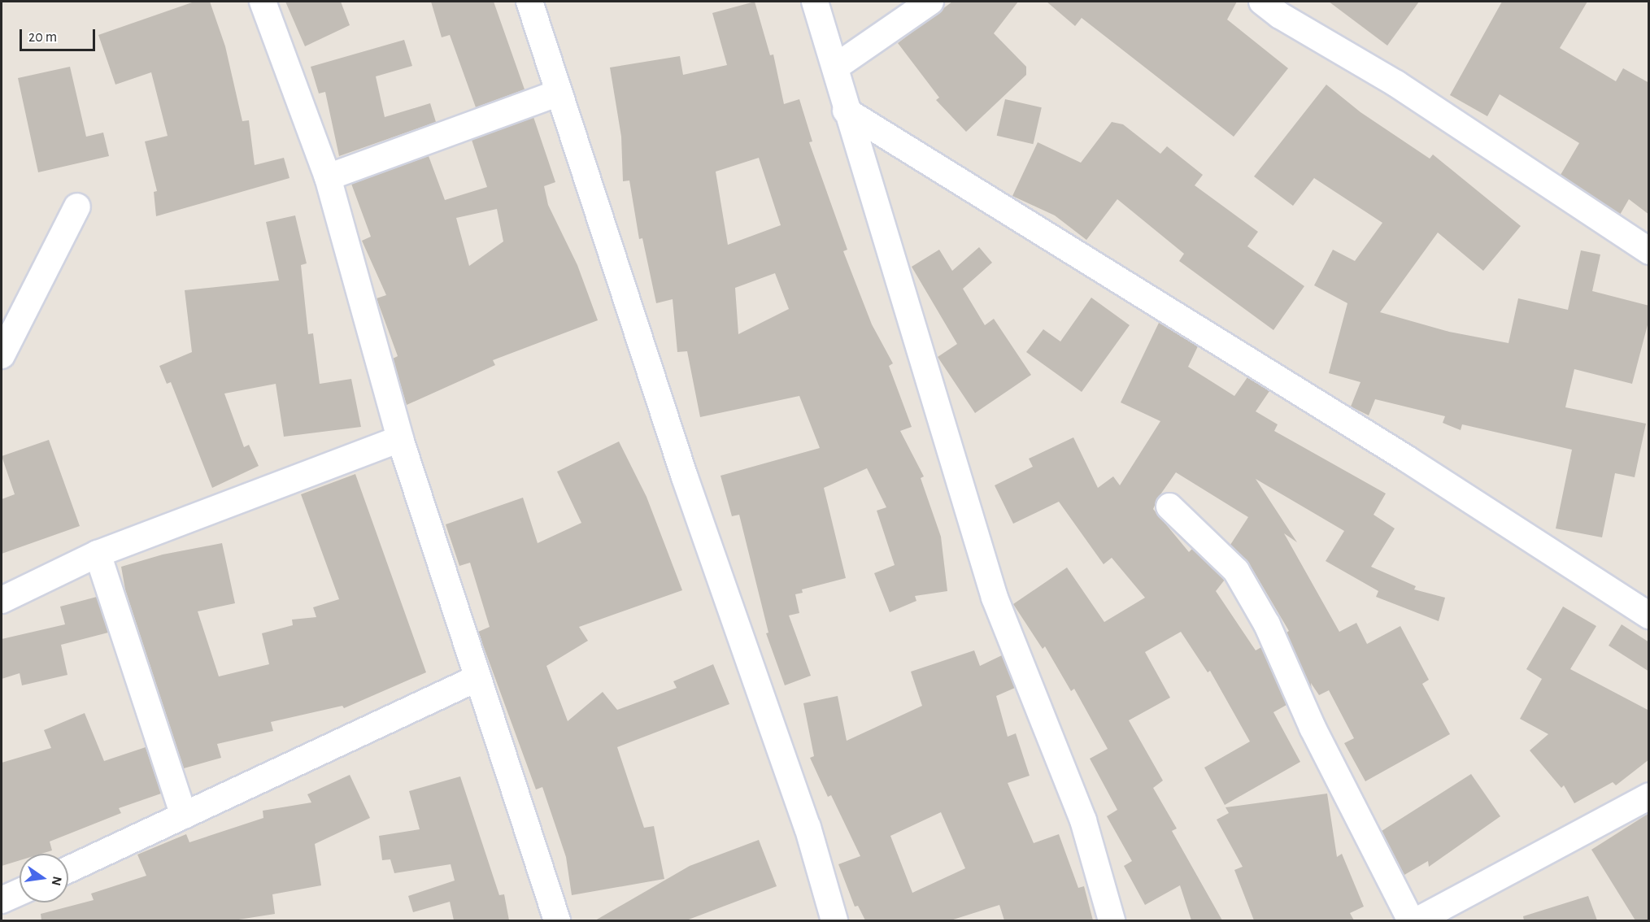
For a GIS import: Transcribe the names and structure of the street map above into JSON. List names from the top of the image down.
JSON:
{
  "scale_bar": "20 m",
  "north": "right"
}
